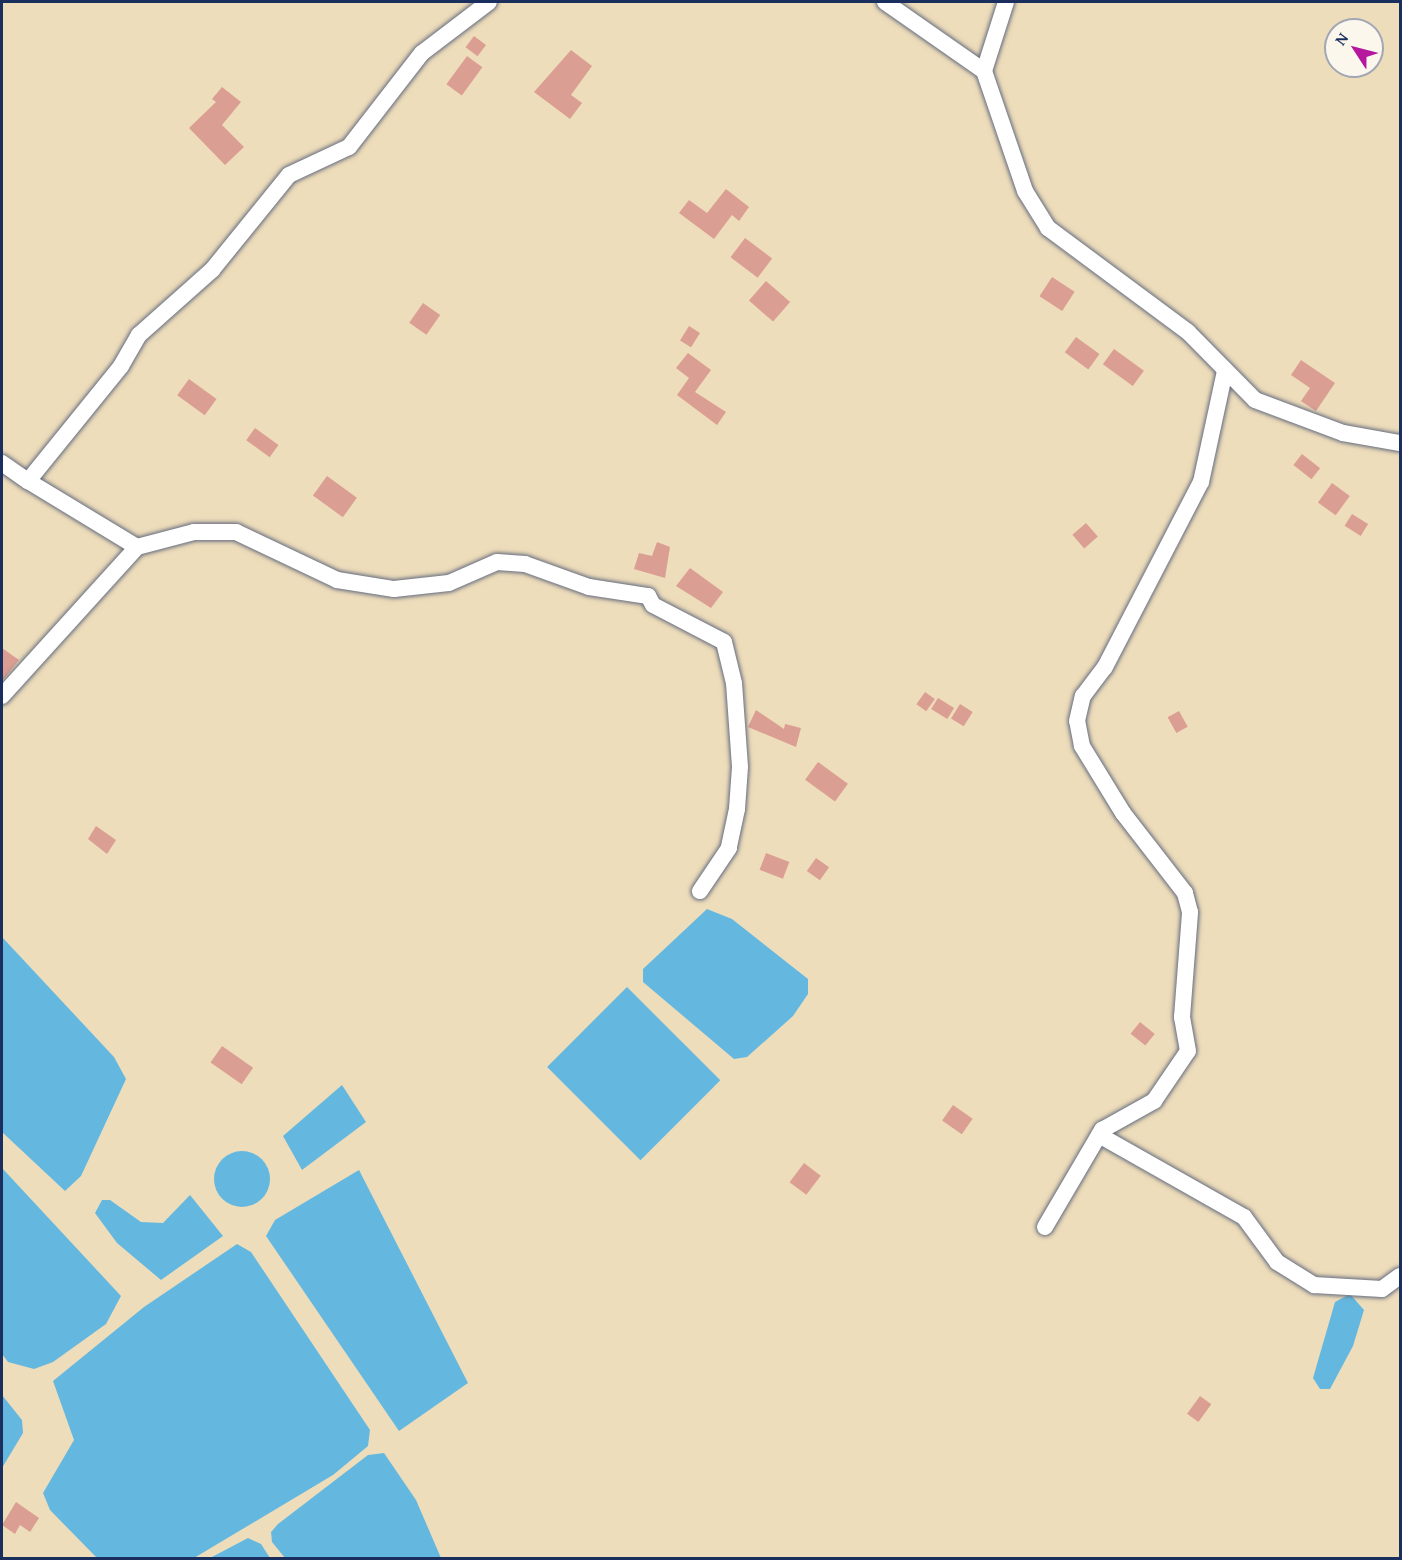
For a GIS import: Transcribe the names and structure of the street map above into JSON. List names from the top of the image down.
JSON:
{
  "north": "top left"
}
